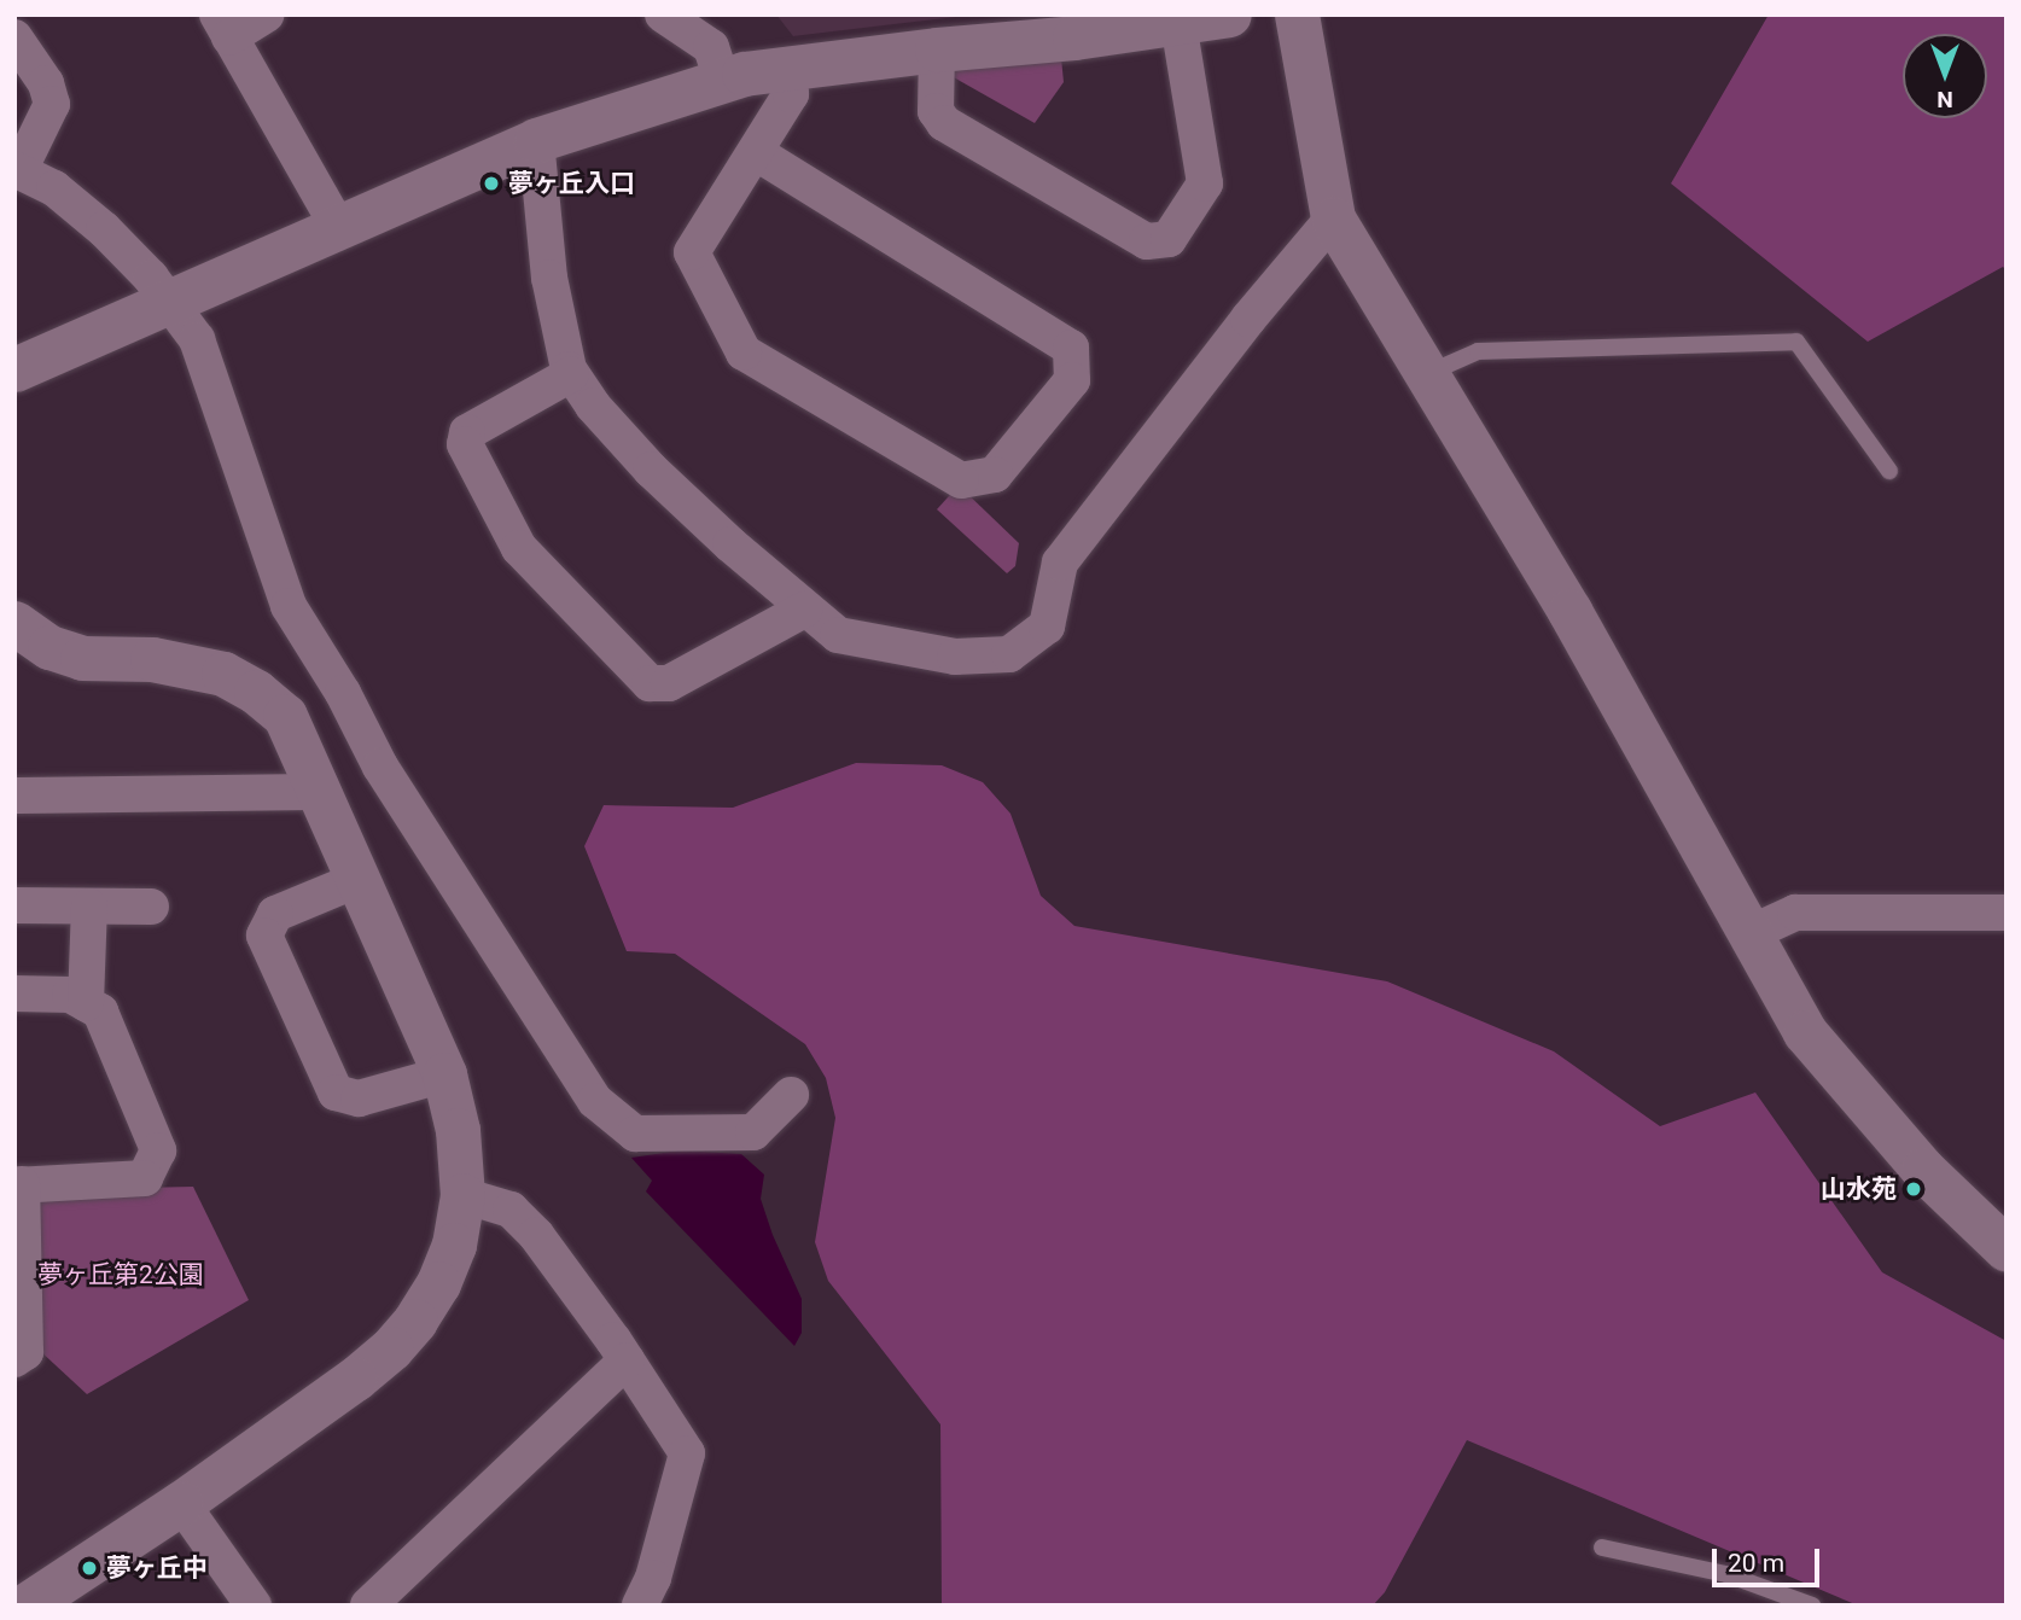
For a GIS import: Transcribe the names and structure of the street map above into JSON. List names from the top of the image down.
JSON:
{
  "parks": ["夢ヶ丘第2公園"],
  "places": ["夢ヶ丘入口", "山水苑", "夢ヶ丘中"],
  "scale_bar": "20 m",
  "north": "bottom"
}
